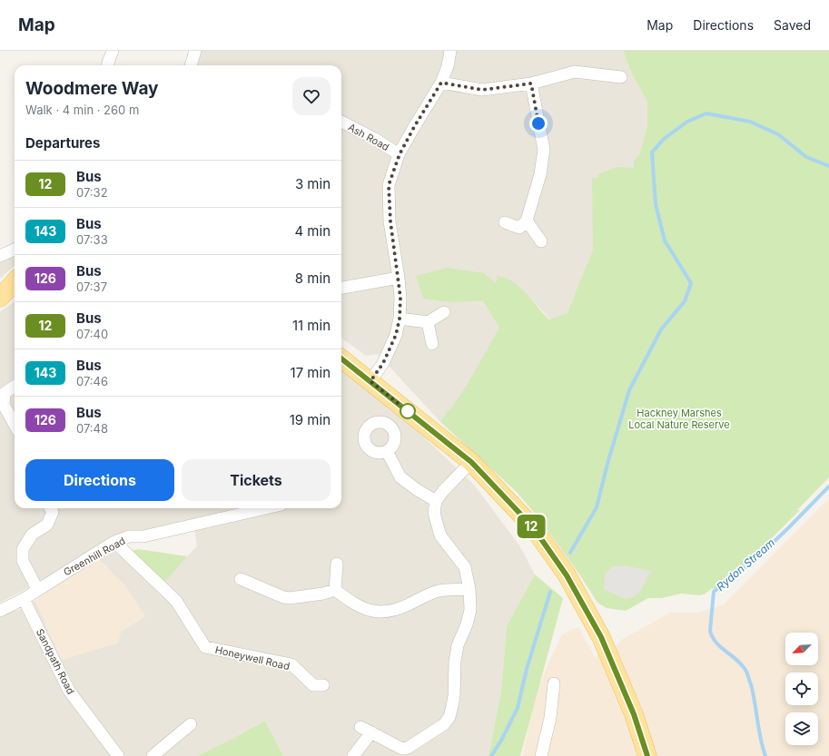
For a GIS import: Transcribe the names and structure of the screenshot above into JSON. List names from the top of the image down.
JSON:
{
  "streets": {
    "street": [
      "Ash Road",
      "Greenhill Road",
      "Honeywell Road",
      "Sandpath Road"
    ]
  },
  "crossings": [
    ["Greenhill Road", "Honeywell Road"],
    ["Greenhill Road", "Sandpath Road"]
  ],
  "water": ["Rydon Stream"],
  "parks": ["Hackney Marshes Local Nature Reserve"],
  "lines": ["bus line 12"],
  "north": "bottom left",
  "page": {
    "header": "Map",
    "nav": ["Map", "Directions", "Saved"],
    "on_map": "12",
    "heading": [
      ["Woodmere Way", "Walk · 4 min · 260 m"],
      "Departures"
    ],
    "list": [
      {
        "mark": "12",
        "name": "Bus",
        "note": "07:32",
        "value": "3 min"
      },
      {
        "mark": "143",
        "name": "Bus",
        "note": "07:33",
        "value": "4 min"
      },
      {
        "mark": "126",
        "name": "Bus",
        "note": "07:37",
        "value": "8 min"
      },
      {
        "mark": "12",
        "name": "Bus",
        "note": "07:40",
        "value": "11 min"
      },
      {
        "mark": "143",
        "name": "Bus",
        "note": "07:46",
        "value": "17 min"
      },
      {
        "mark": "126",
        "name": "Bus",
        "note": "07:48",
        "value": "19 min"
      }
    ],
    "buttons": ["Directions", "Tickets"]
  }
}
